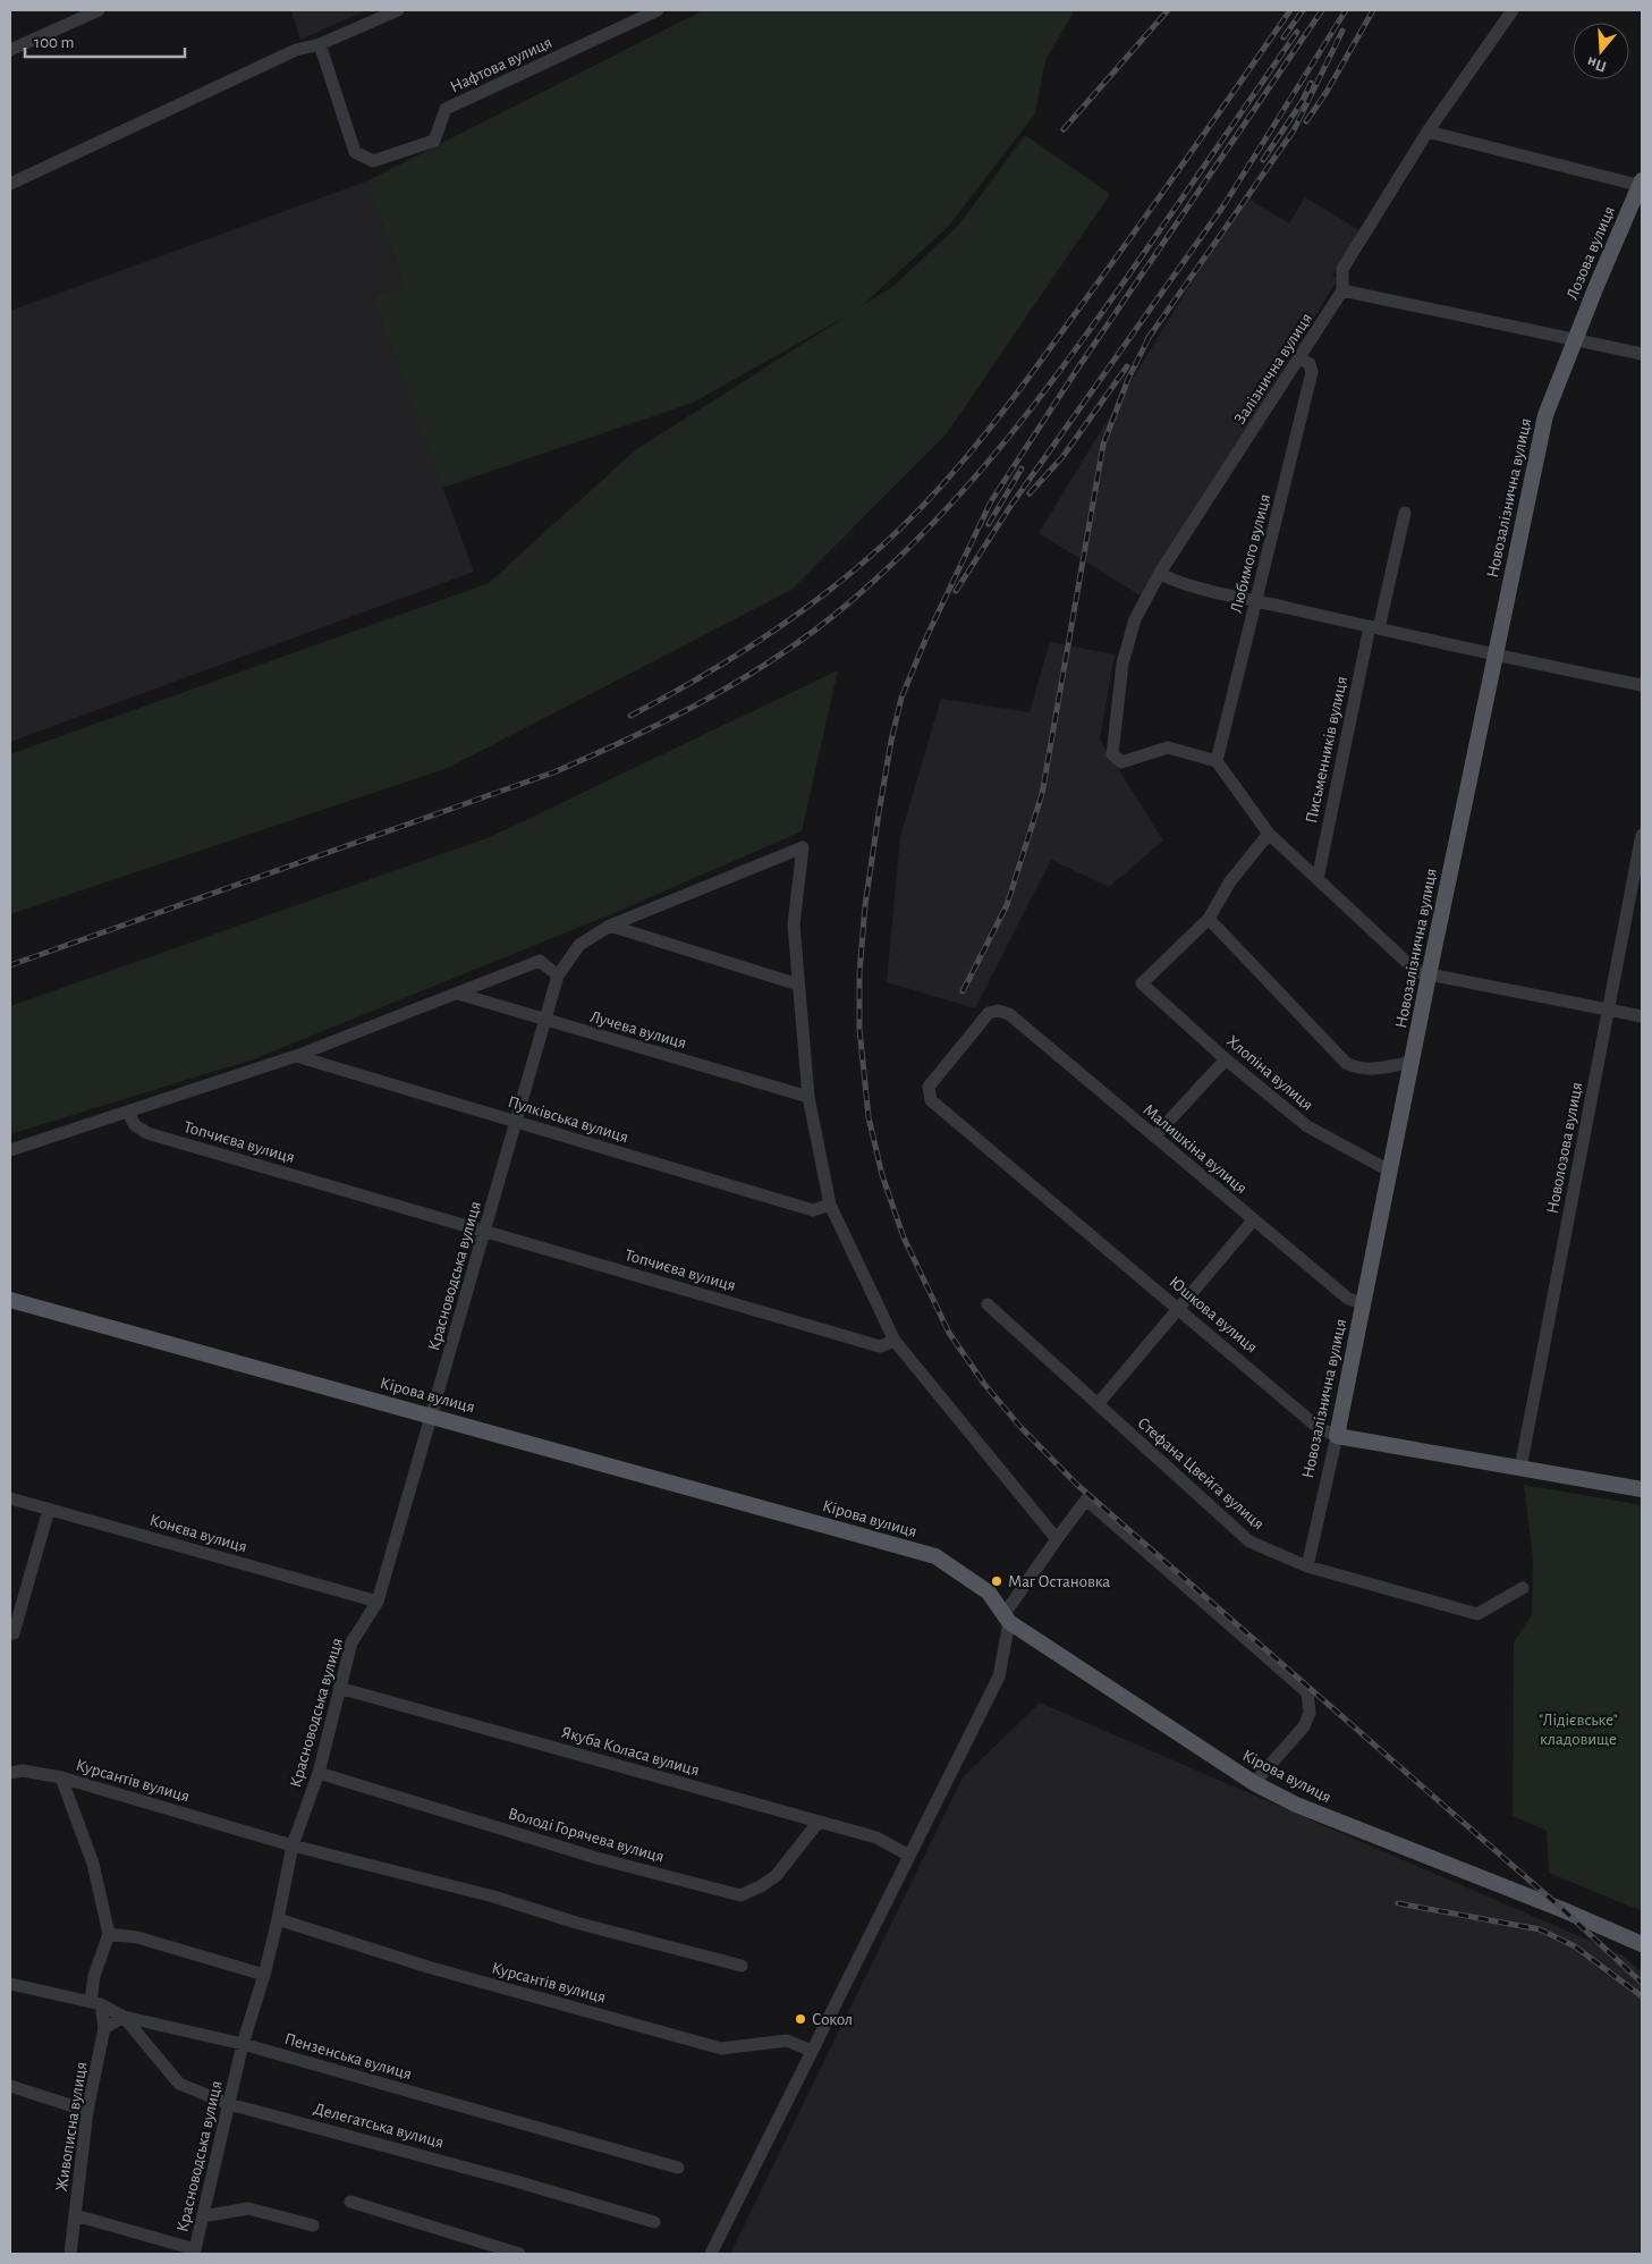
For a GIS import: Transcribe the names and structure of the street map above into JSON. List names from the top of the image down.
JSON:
{
  "streets": {
    "main road": [
      "Лозова вулиця",
      "Новозалізнична вулиця",
      "Юшкова вулиця",
      "Кірова вулиця"
    ],
    "street": [
      "Нафтова вулиця",
      "Залізнична вулиця",
      "Любимого вулиця",
      "Письменників вулиця",
      "Лучева вулиця",
      "Хлопіна вулиця",
      "Пулківська вулиця",
      "Топчиєва вулиця",
      "Новолозова вулиця",
      "Малишкіна вулиця",
      "Красноводська вулиця",
      "Стефана Цвейга вулиця",
      "Конєва вулиця",
      "Якуба Коласа вулиця",
      "Курсантів вулиця",
      "Володі Горячева вулиця",
      "Пензенська вулиця",
      "Делегатська вулиця",
      "Живописна вулиця"
    ]
  },
  "crossings": [
    ["Лозова вулиця", "Новозалізнична вулиця"],
    ["Залізнична вулиця", "Любимого вулиця"],
    ["Новозалізнична вулиця", "Хлопіна вулиця"],
    ["Новозалізнична вулиця", "Малишкіна вулиця"],
    ["Новозалізнична вулиця", "Юшкова вулиця"],
    ["Новозалізнична вулиця", "Стефана Цвейга вулиця"],
    ["Лучева вулиця", "Красноводська вулиця"],
    ["Пулківська вулиця", "Красноводська вулиця"],
    ["Топчиєва вулиця", "Красноводська вулиця"],
    ["Новолозова вулиця", "Юшкова вулиця"],
    ["Малишкіна вулиця", "Юшкова вулиця"],
    ["Красноводська вулиця", "Кірова вулиця"],
    ["Красноводська вулиця", "Конєва вулиця"],
    ["Красноводська вулиця", "Якуба Коласа вулиця"],
    ["Красноводська вулиця", "Курсантів вулиця"],
    ["Красноводська вулиця", "Володі Горячева вулиця"],
    ["Красноводська вулиця", "Пензенська вулиця"],
    ["Красноводська вулиця", "Делегатська вулиця"],
    ["Красноводська вулиця", "Живописна вулиця"],
    ["Якуба Коласа вулиця", "Володі Горячева вулиця"],
    ["Пензенська вулиця", "Делегатська вулиця"],
    ["Пензенська вулиця", "Живописна вулиця"]
  ],
  "parks": ["\"Лідієвське\" кладовище"],
  "places": ["Маг Остановка", "Сокол"],
  "scale_bar": "100 m",
  "north": "bottom"
}
